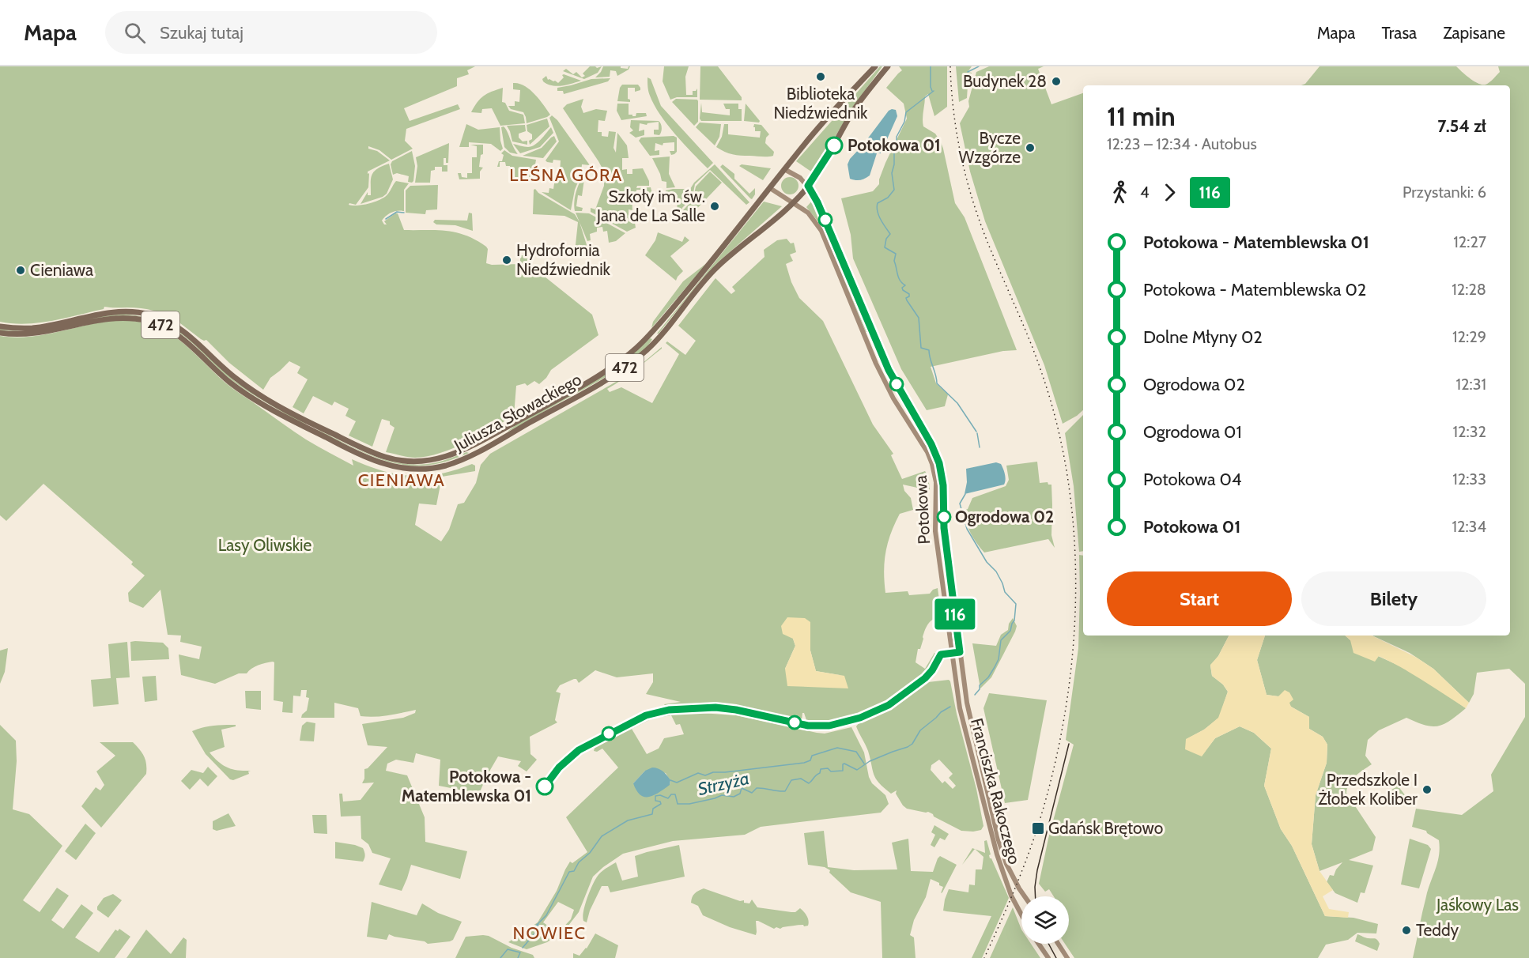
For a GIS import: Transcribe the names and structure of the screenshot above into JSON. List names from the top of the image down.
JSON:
{
  "streets": {
    "main road": [
      "472",
      "Juliusza Słowackiego",
      "Potokowa",
      "Franciszka Rakoczego"
    ]
  },
  "crossings": [
    ["472", "Juliusza Słowackiego"],
    ["472", "Potokowa"],
    ["Juliusza Słowackiego", "Potokowa"],
    ["Potokowa", "Franciszka Rakoczego"]
  ],
  "districts": ["LEŚNA GÓRA", "CIENIAWA", "NOWIEC"],
  "water": ["Strzyża"],
  "parks": ["Lasy Oliwskie", "Jaśkowy Las"],
  "places": {
    "other": [
      "Biblioteka Niedźwiednik",
      "Budynek 28",
      "Potokowa 01",
      "Bycze Wzgórze",
      "Szkoły im. św. Jana de La Salle",
      "Hydrofornia Niedźwiednik",
      "Cieniawa",
      "Ogrodowa 02",
      "Potokowa - Matemblewska 01",
      "Przedszkole I Żłobek Koliber",
      "Teddy"
    ],
    "transit": ["Gdańsk Brętowo"]
  },
  "lines": ["bus line 116"],
  "page": {
    "header": "Mapa",
    "search": "Szukaj tutaj",
    "nav": ["Mapa", "Trasa", "Zapisane"],
    "on_map": "116",
    "heading": ["11 min", "12:23 – 12:34 · Autobus", "7.54 zł"],
    "legs": ["4", "116", "Przystanki: 6"],
    "list": [
      {
        "name": "Potokowa - Matemblewska 01",
        "value": "12:27"
      },
      {
        "name": "Potokowa - Matemblewska 02",
        "value": "12:28"
      },
      {
        "name": "Dolne Młyny 02",
        "value": "12:29"
      },
      {
        "name": "Ogrodowa 02",
        "value": "12:31"
      },
      {
        "name": "Ogrodowa 01",
        "value": "12:32"
      },
      {
        "name": "Potokowa 04",
        "value": "12:33"
      },
      {
        "name": "Potokowa 01",
        "value": "12:34"
      }
    ],
    "buttons": ["Start", "Bilety"]
  }
}
